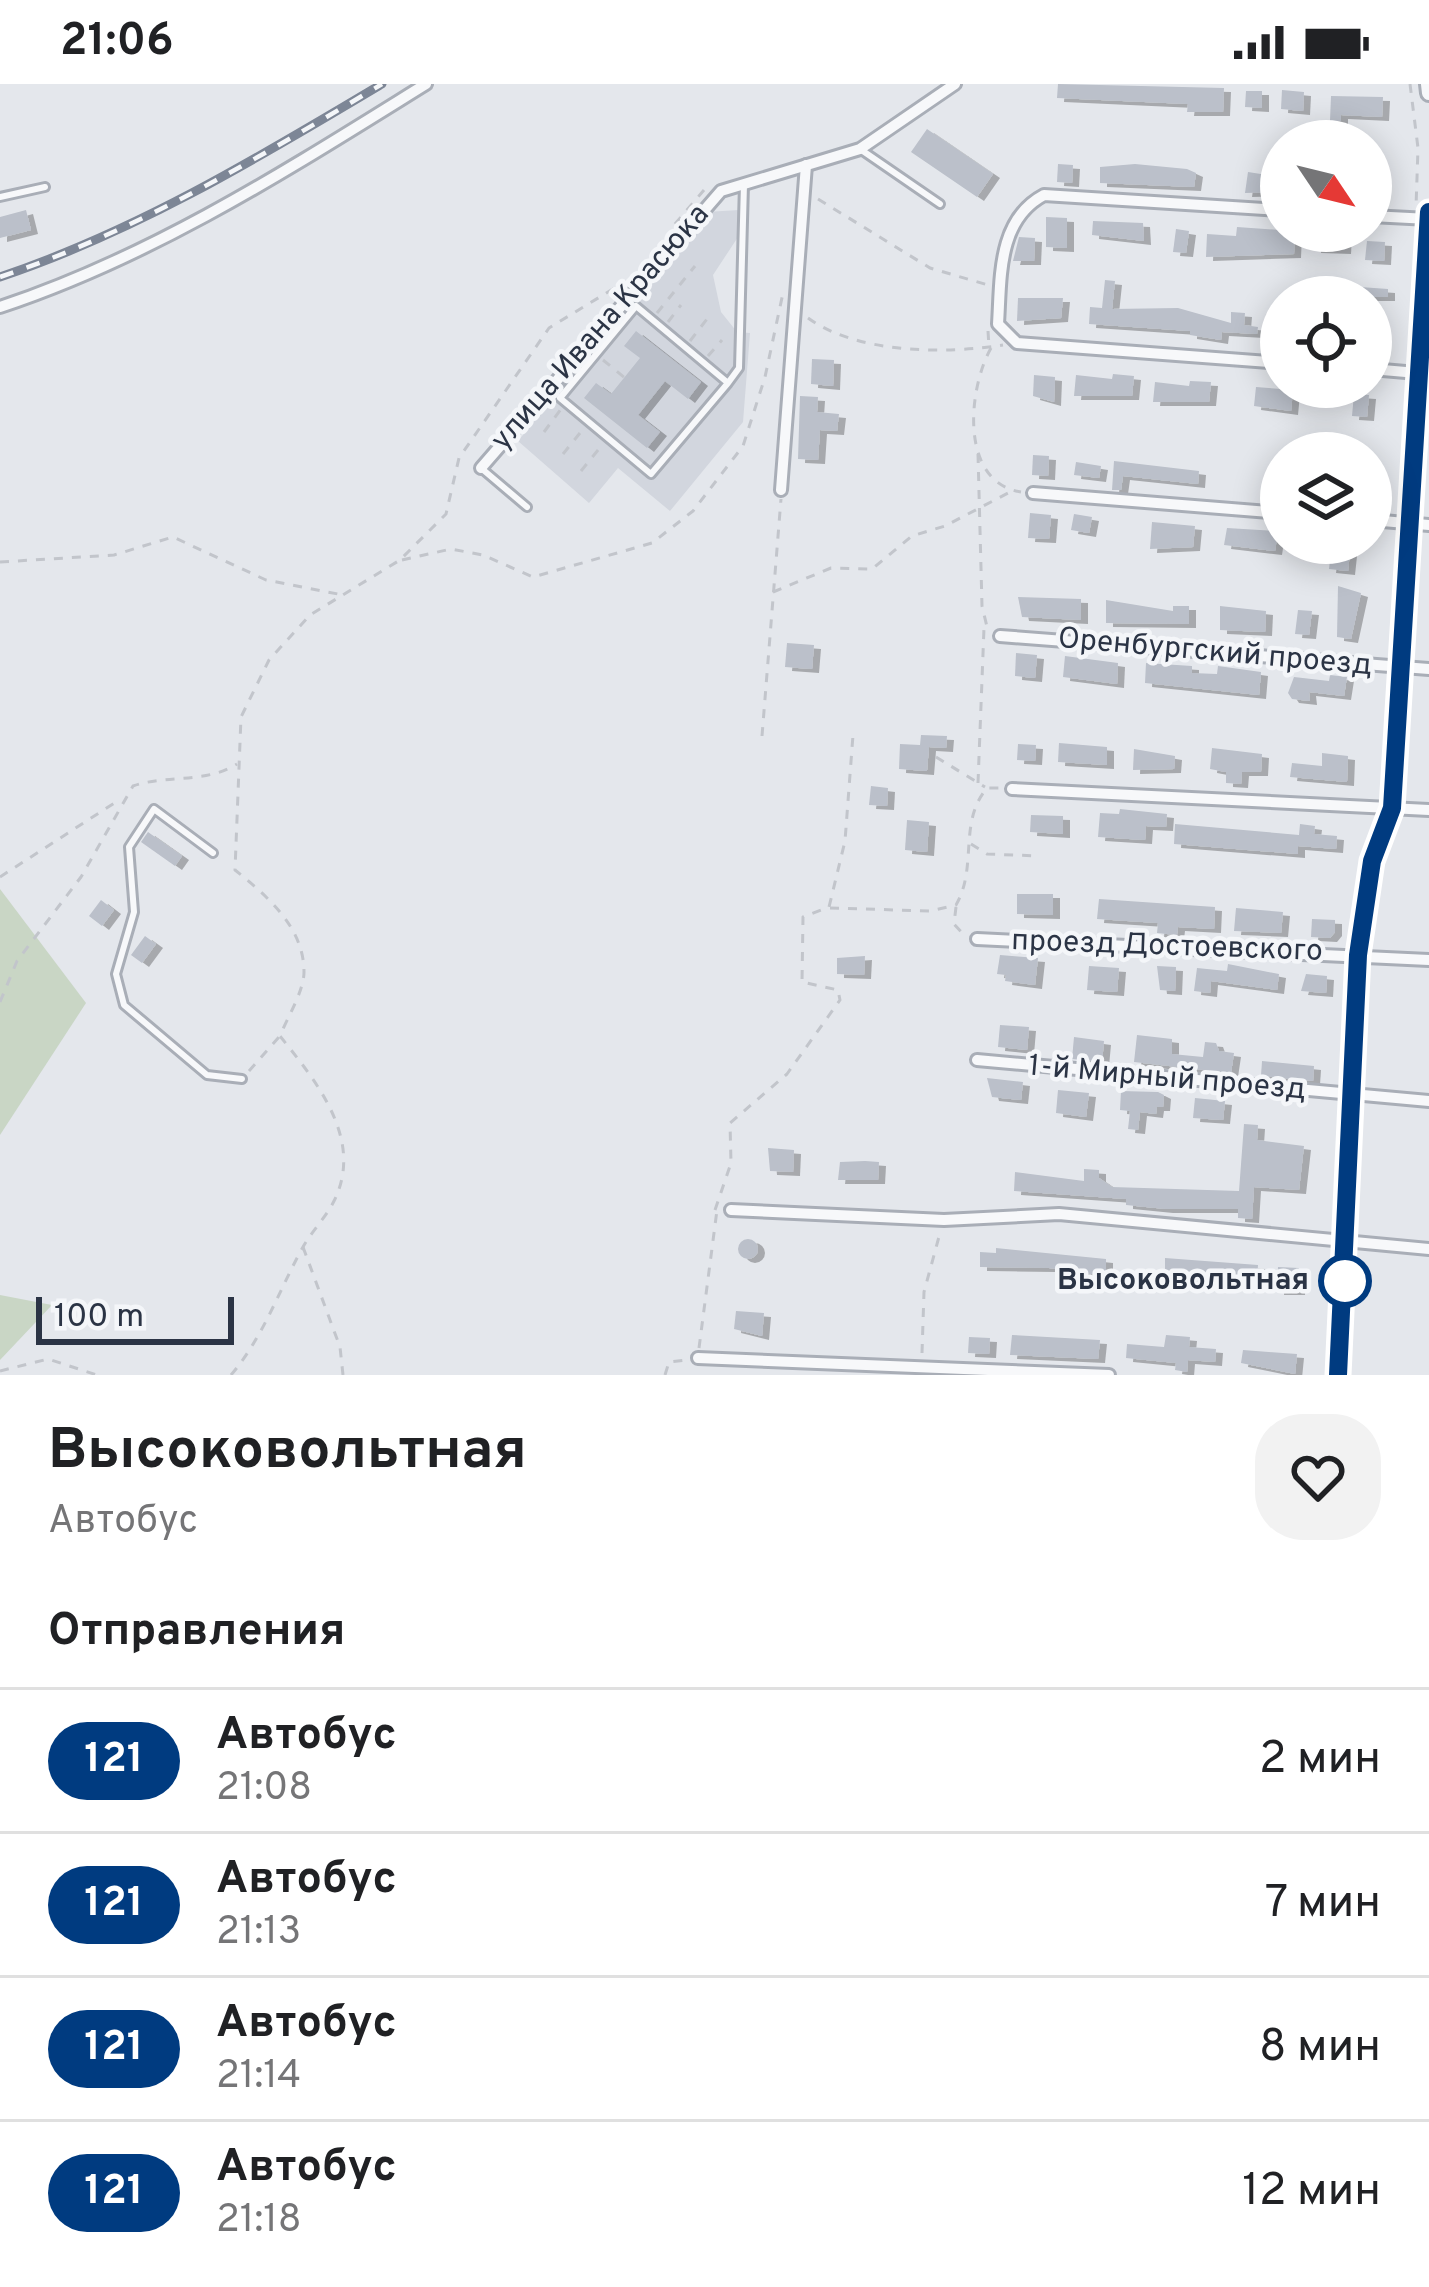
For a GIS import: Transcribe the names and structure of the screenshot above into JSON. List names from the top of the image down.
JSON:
{
  "streets": {
    "street": [
      "улица Ивана Красюка",
      "Оренбургский проезд",
      "проезд Достоевского",
      "1-й Мирный проезд"
    ]
  },
  "places": ["Высоковольтная"],
  "lines": ["bus line 121"],
  "scale_bar": "100 m",
  "north": "bottom right",
  "page": {
    "status": "21:06",
    "scale": "100 m",
    "heading": [
      ["Высоковольтная", "Автобус"],
      "Отправления"
    ],
    "list": [
      {
        "mark": "121",
        "name": "Автобус",
        "note": "21:08",
        "value": "2 мин"
      },
      {
        "mark": "121",
        "name": "Автобус",
        "note": "21:13",
        "value": "7 мин"
      },
      {
        "mark": "121",
        "name": "Автобус",
        "note": "21:14",
        "value": "8 мин"
      },
      {
        "mark": "121",
        "name": "Автобус",
        "note": "21:18",
        "value": "12 мин"
      }
    ]
  }
}
